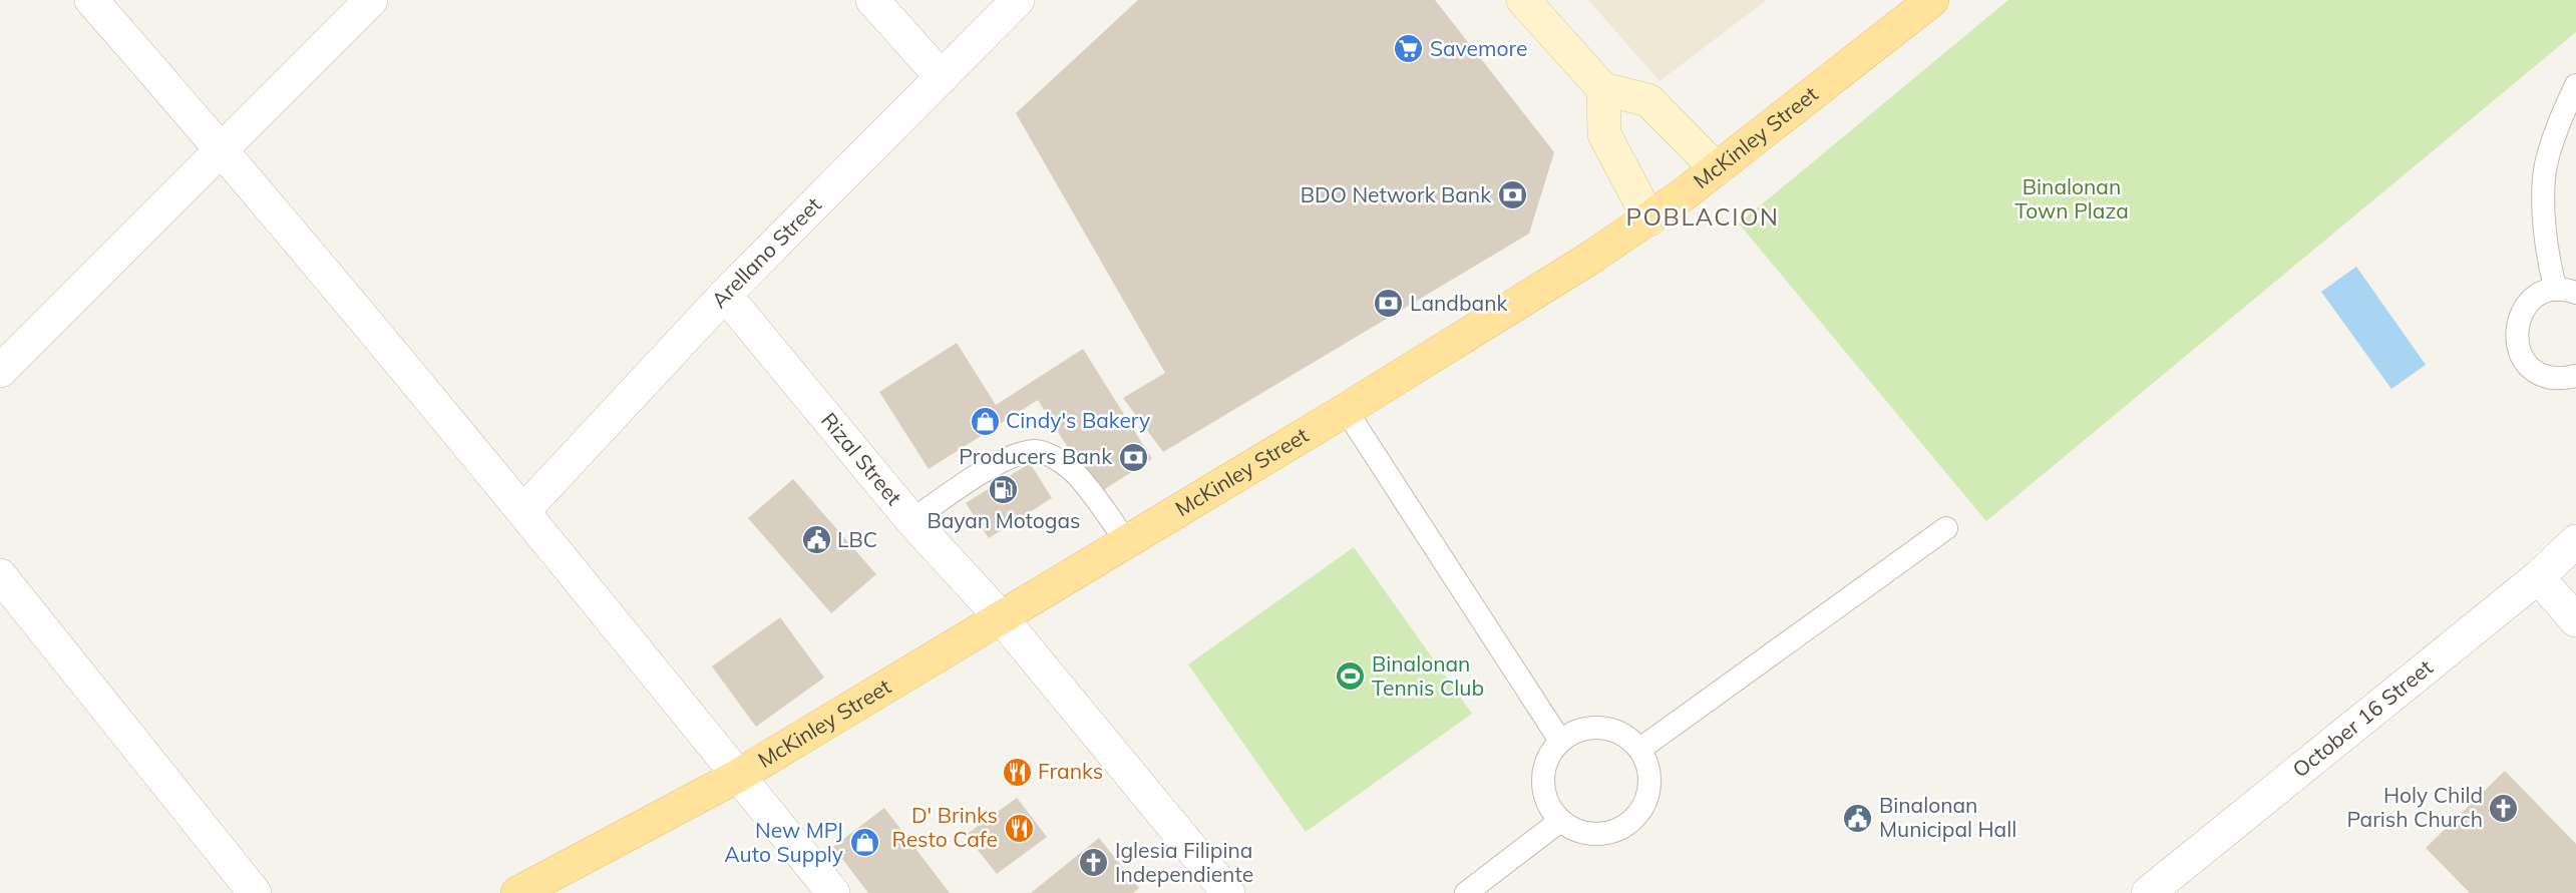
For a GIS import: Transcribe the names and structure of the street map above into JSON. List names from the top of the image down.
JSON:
{
  "streets": {
    "main road": ["McKinley Street"],
    "street": ["Arellano Street", "Rizal Street", "October 16 Street"]
  },
  "crossings": [
    ["McKinley Street", "Rizal Street"],
    ["Arellano Street", "Rizal Street"]
  ],
  "districts": ["POBLACION"],
  "parks": ["Binalonan Town Plaza"],
  "places": {
    "supermarket": ["Savemore"],
    "bank": ["BDO Network Bank", "Landbank", "Producers Bank"],
    "shop": ["Cindy's Bakery", "New MPJ Auto Supply"],
    "fuel station": ["Bayan Motogas"],
    "public building": ["LBC", "Binalonan Municipal Hall"],
    "sports": ["Binalonan Tennis Club"],
    "restaurant": ["Franks", "D' Brinks Resto Cafe"],
    "church": ["Holy Child Parish Church", "Iglesia Filipina Independiente"]
  }
}
